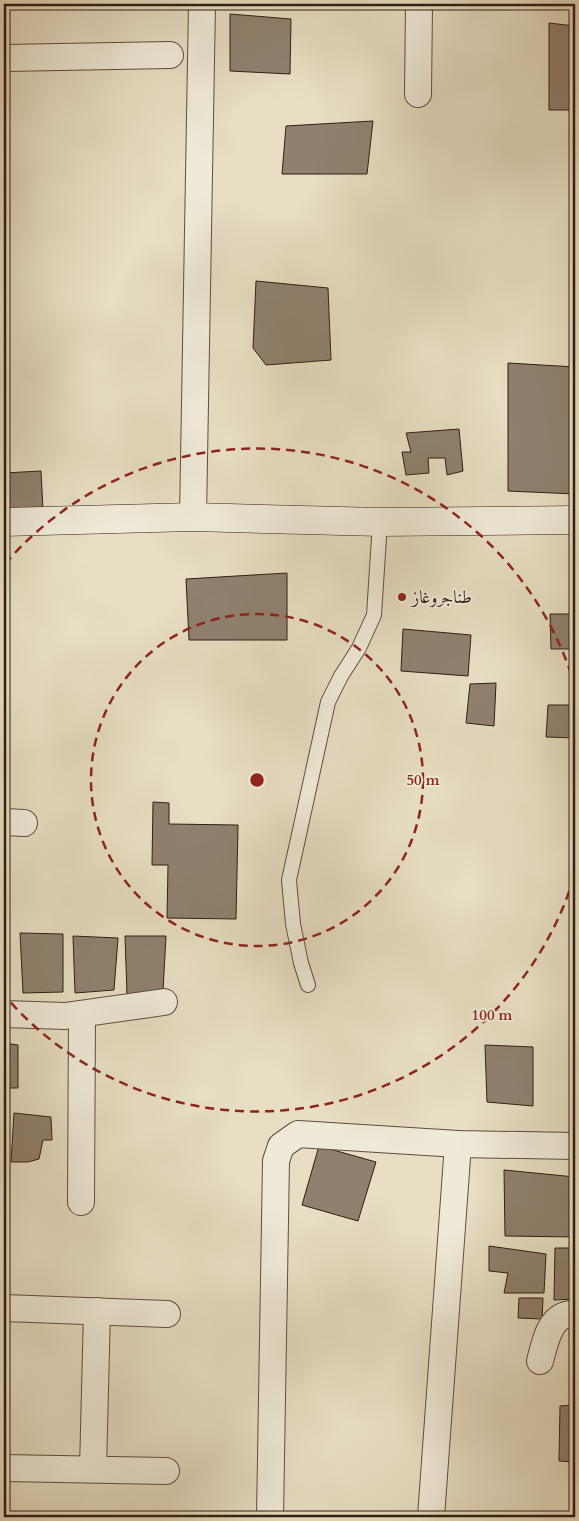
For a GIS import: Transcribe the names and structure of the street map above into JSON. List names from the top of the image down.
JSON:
{
  "places": ["طناجروغاز"],
  "rings": ["50 m", "100 m"]
}
